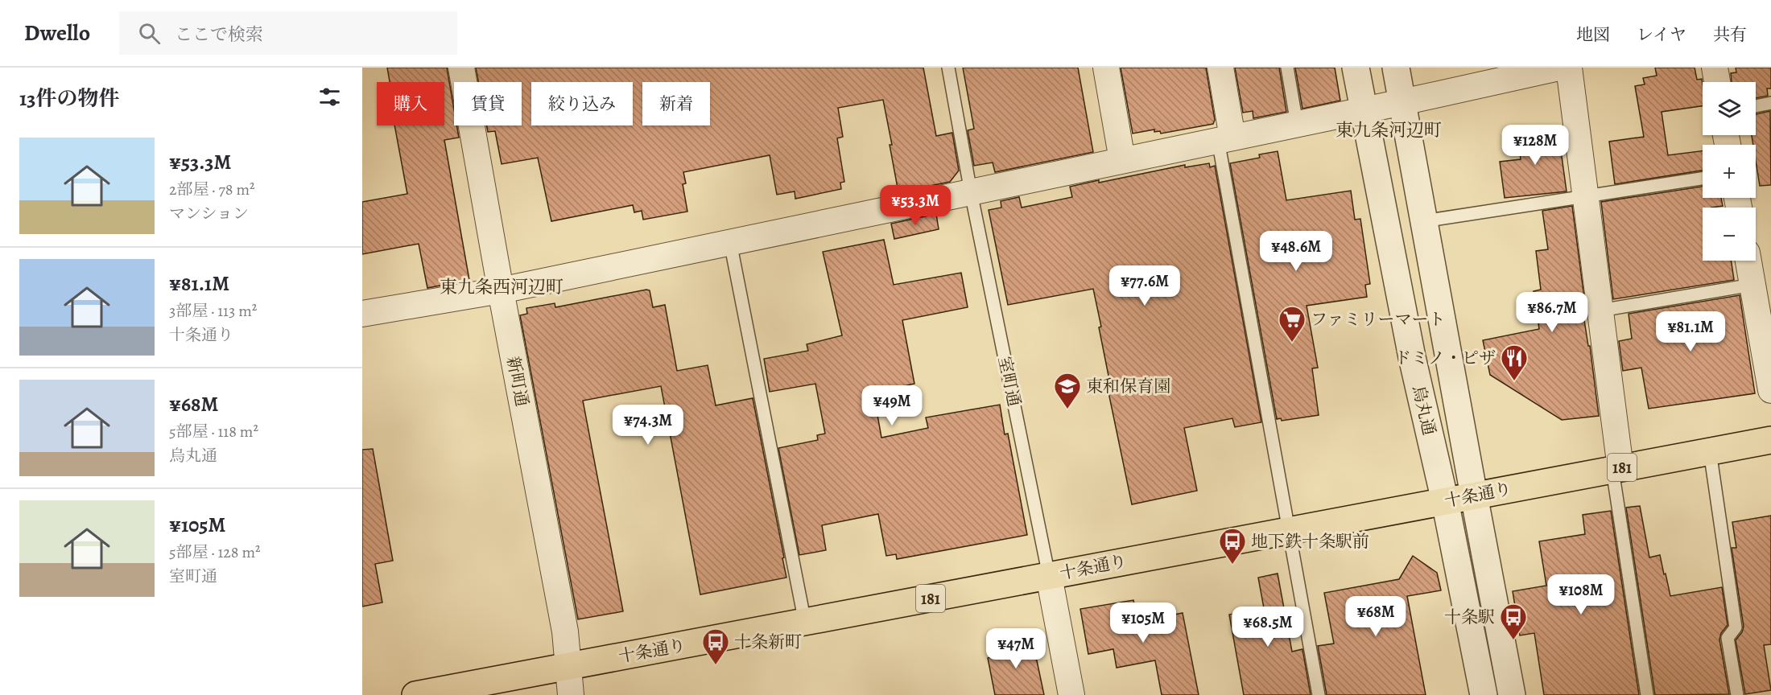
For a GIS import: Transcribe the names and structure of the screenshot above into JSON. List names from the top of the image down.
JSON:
{
  "streets": {
    "main road": ["181", "十条通り"],
    "street": ["新町通", "室町通", "烏丸通"]
  },
  "crossings": [
    ["新町通", "十条通り"],
    ["室町通", "十条通り"],
    ["烏丸通", "十条通り"]
  ],
  "districts": ["東九条河辺町", "東九条西河辺町"],
  "places": {
    "supermarket": ["ファミリーマート"],
    "restaurant": ["ドミノ・ピザ"],
    "school or university": ["東和保育園"],
    "bus stop": ["地下鉄十条駅前", "十条駅", "十条新町"]
  },
  "page": {
    "header": "Dwello",
    "search": "ここで検索",
    "nav": ["地図", "レイヤ", "共有"],
    "heading": "13件の物件",
    "map_buttons": ["+", "−"],
    "chip": [
      "購入",
      "賃貸",
      "絞り込み",
      "新着"
    ],
    "price": [
      "¥128M",
      "¥53.3M",
      "¥48.6M",
      "¥77.6M",
      "¥86.7M",
      "¥81.1M",
      "¥49M",
      "¥74.3M",
      "¥108M",
      "¥68M",
      "¥105M",
      "¥68.5M",
      "¥47M"
    ],
    "list": [
      {
        "name": "¥53.3M",
        "note": "2部屋 · 78 m² · マンション"
      },
      {
        "name": "¥81.1M",
        "note": "3部屋 · 113 m² · 十条通り"
      },
      {
        "name": "¥68M",
        "note": "5部屋 · 118 m² · 烏丸通"
      },
      {
        "name": "¥105M",
        "note": "5部屋 · 128 m² · 室町通"
      }
    ]
  }
}
